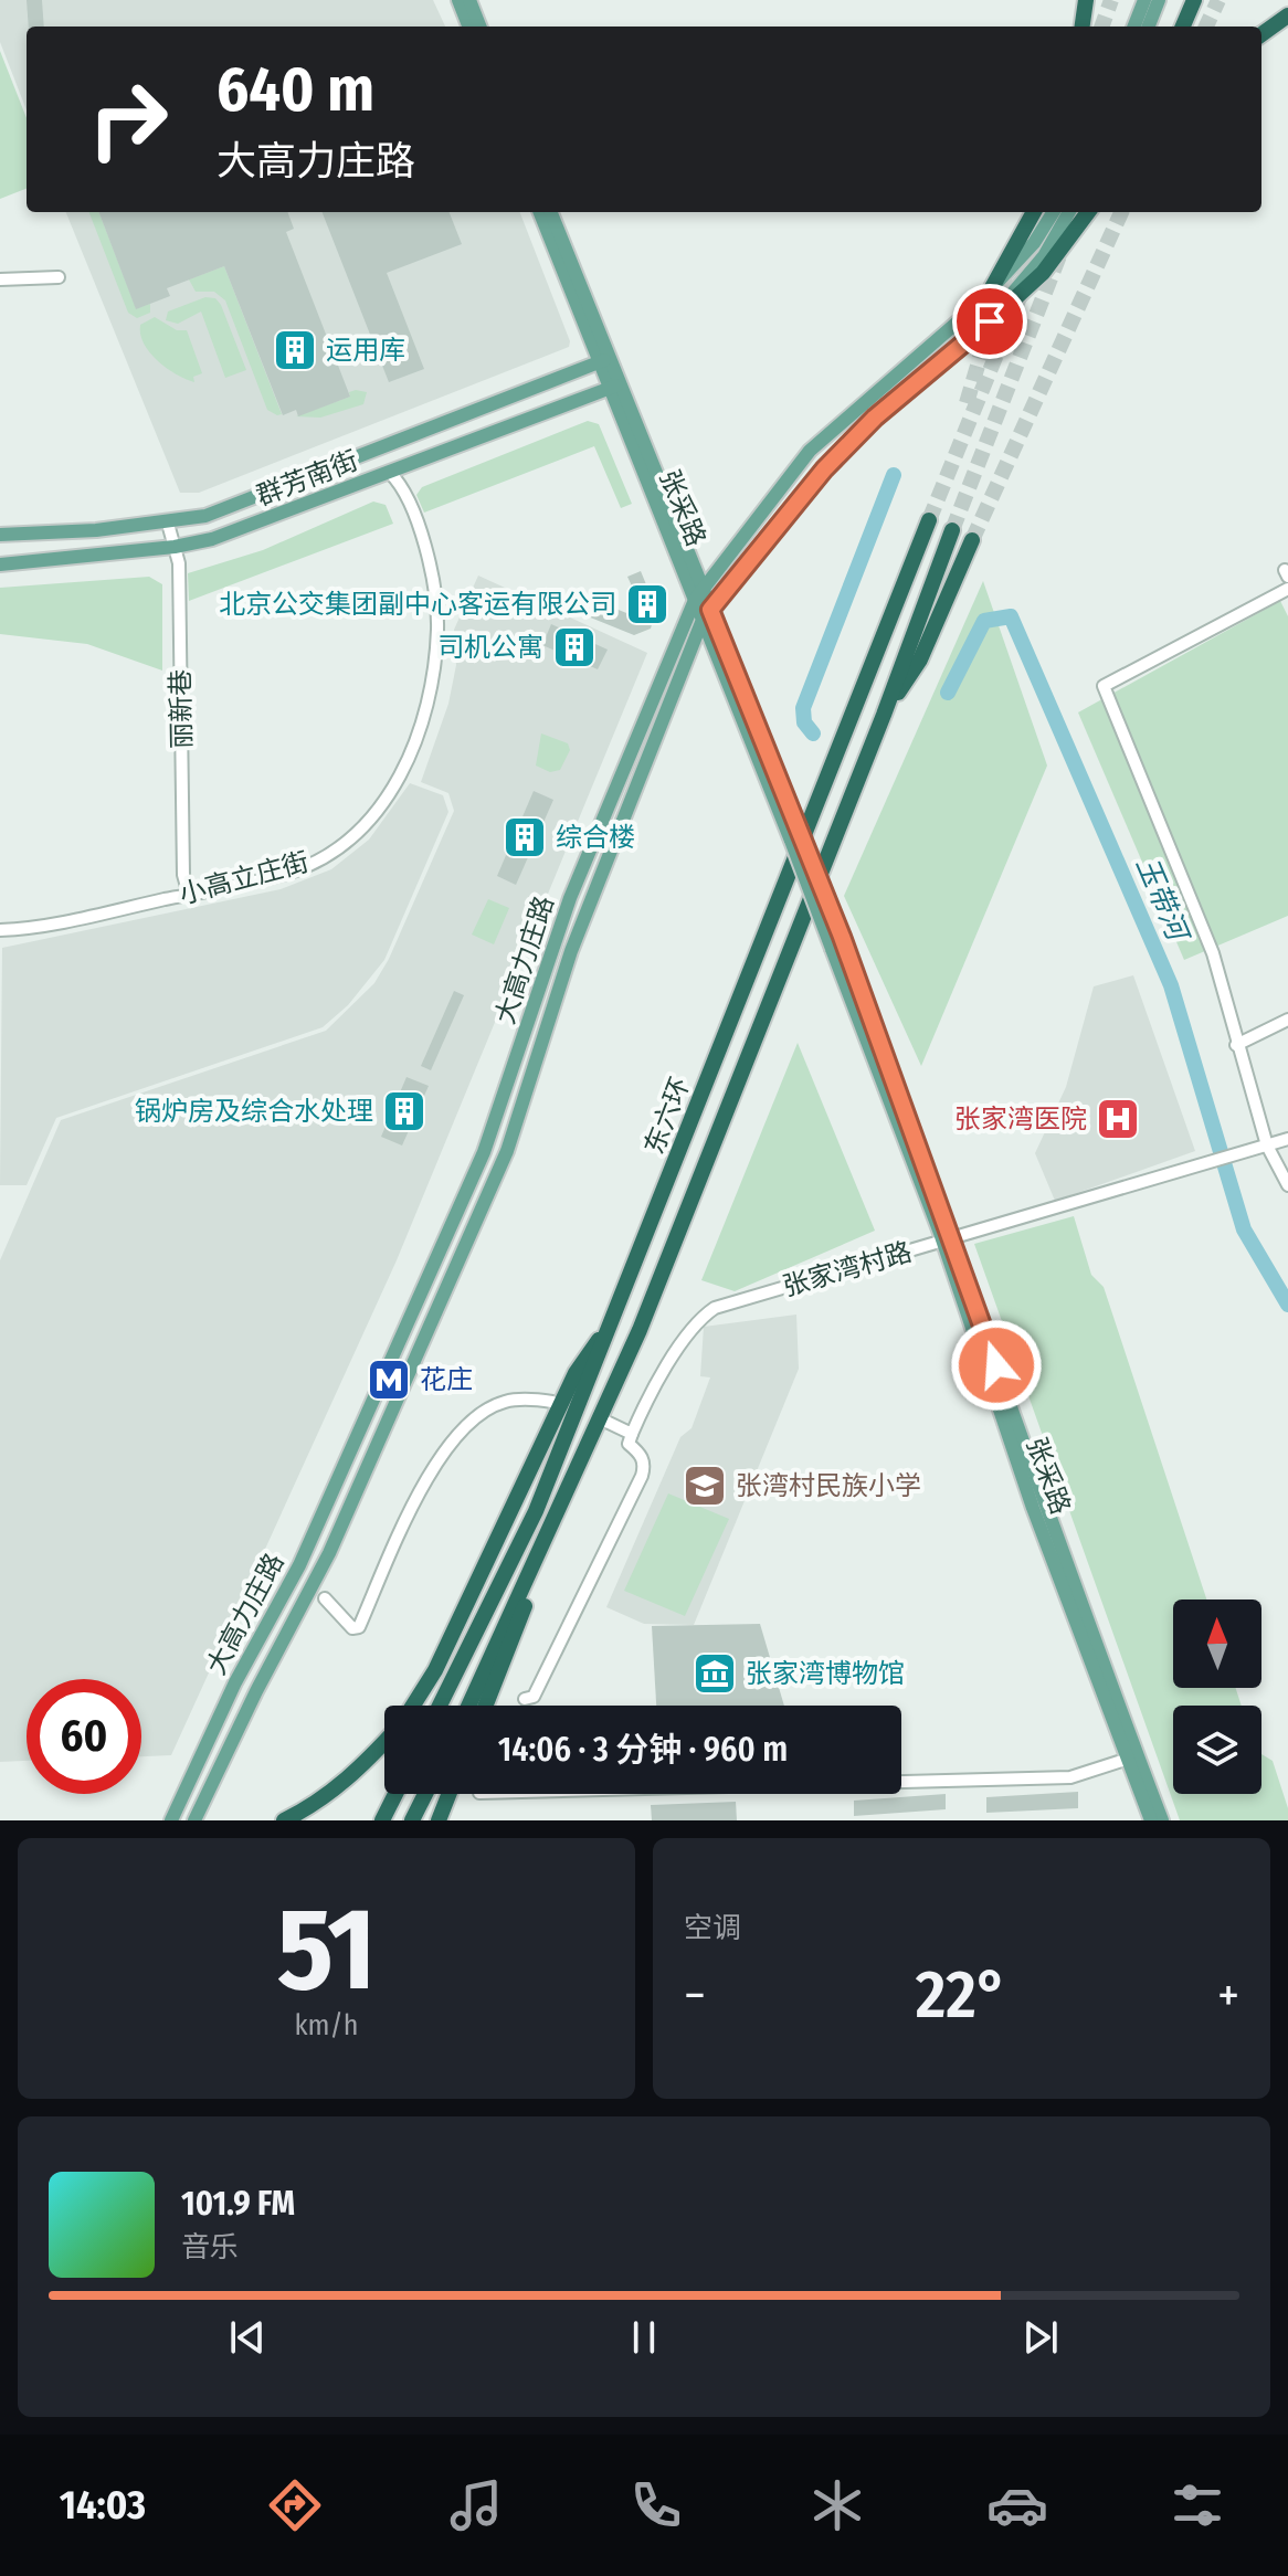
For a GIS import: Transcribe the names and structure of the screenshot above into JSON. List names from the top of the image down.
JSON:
{
  "streets": {
    "highway": ["东六环"],
    "main road": ["群芳南街", "张采路", "大高力庄路"],
    "street": ["丽新巷", "小高立庄街", "张家湾村路"]
  },
  "crossings": [
    ["群芳南街", "张采路"],
    ["群芳南街", "丽新巷"],
    ["群芳南街", "小高立庄街"],
    ["张采路", "大高力庄路"],
    ["张采路", "张家湾村路"],
    ["丽新巷", "小高立庄街"]
  ],
  "water": ["玉带河"],
  "places": {
    "building": [
      "运用库",
      "北京公交集团副中心客运有限公司",
      "司机公寓",
      "综合楼",
      "锅炉房及综合水处理"
    ],
    "hospital": ["张家湾医院"],
    "metro station": ["花庄"],
    "school or university": ["张湾村民族小学"],
    "museum": ["张家湾博物馆"]
  },
  "north": "top",
  "page": {
    "turn": ["640 m", "大高力庄路"],
    "limit": "60",
    "trip": "14:06 · 3 分钟 · 960 m",
    "tile": [
      ["51", "km/h"],
      "空调"
    ],
    "heat": ["−", "22°", "+"],
    "song": ["101.9 FM", "音乐"],
    "tabs": "14:03"
  }
}
